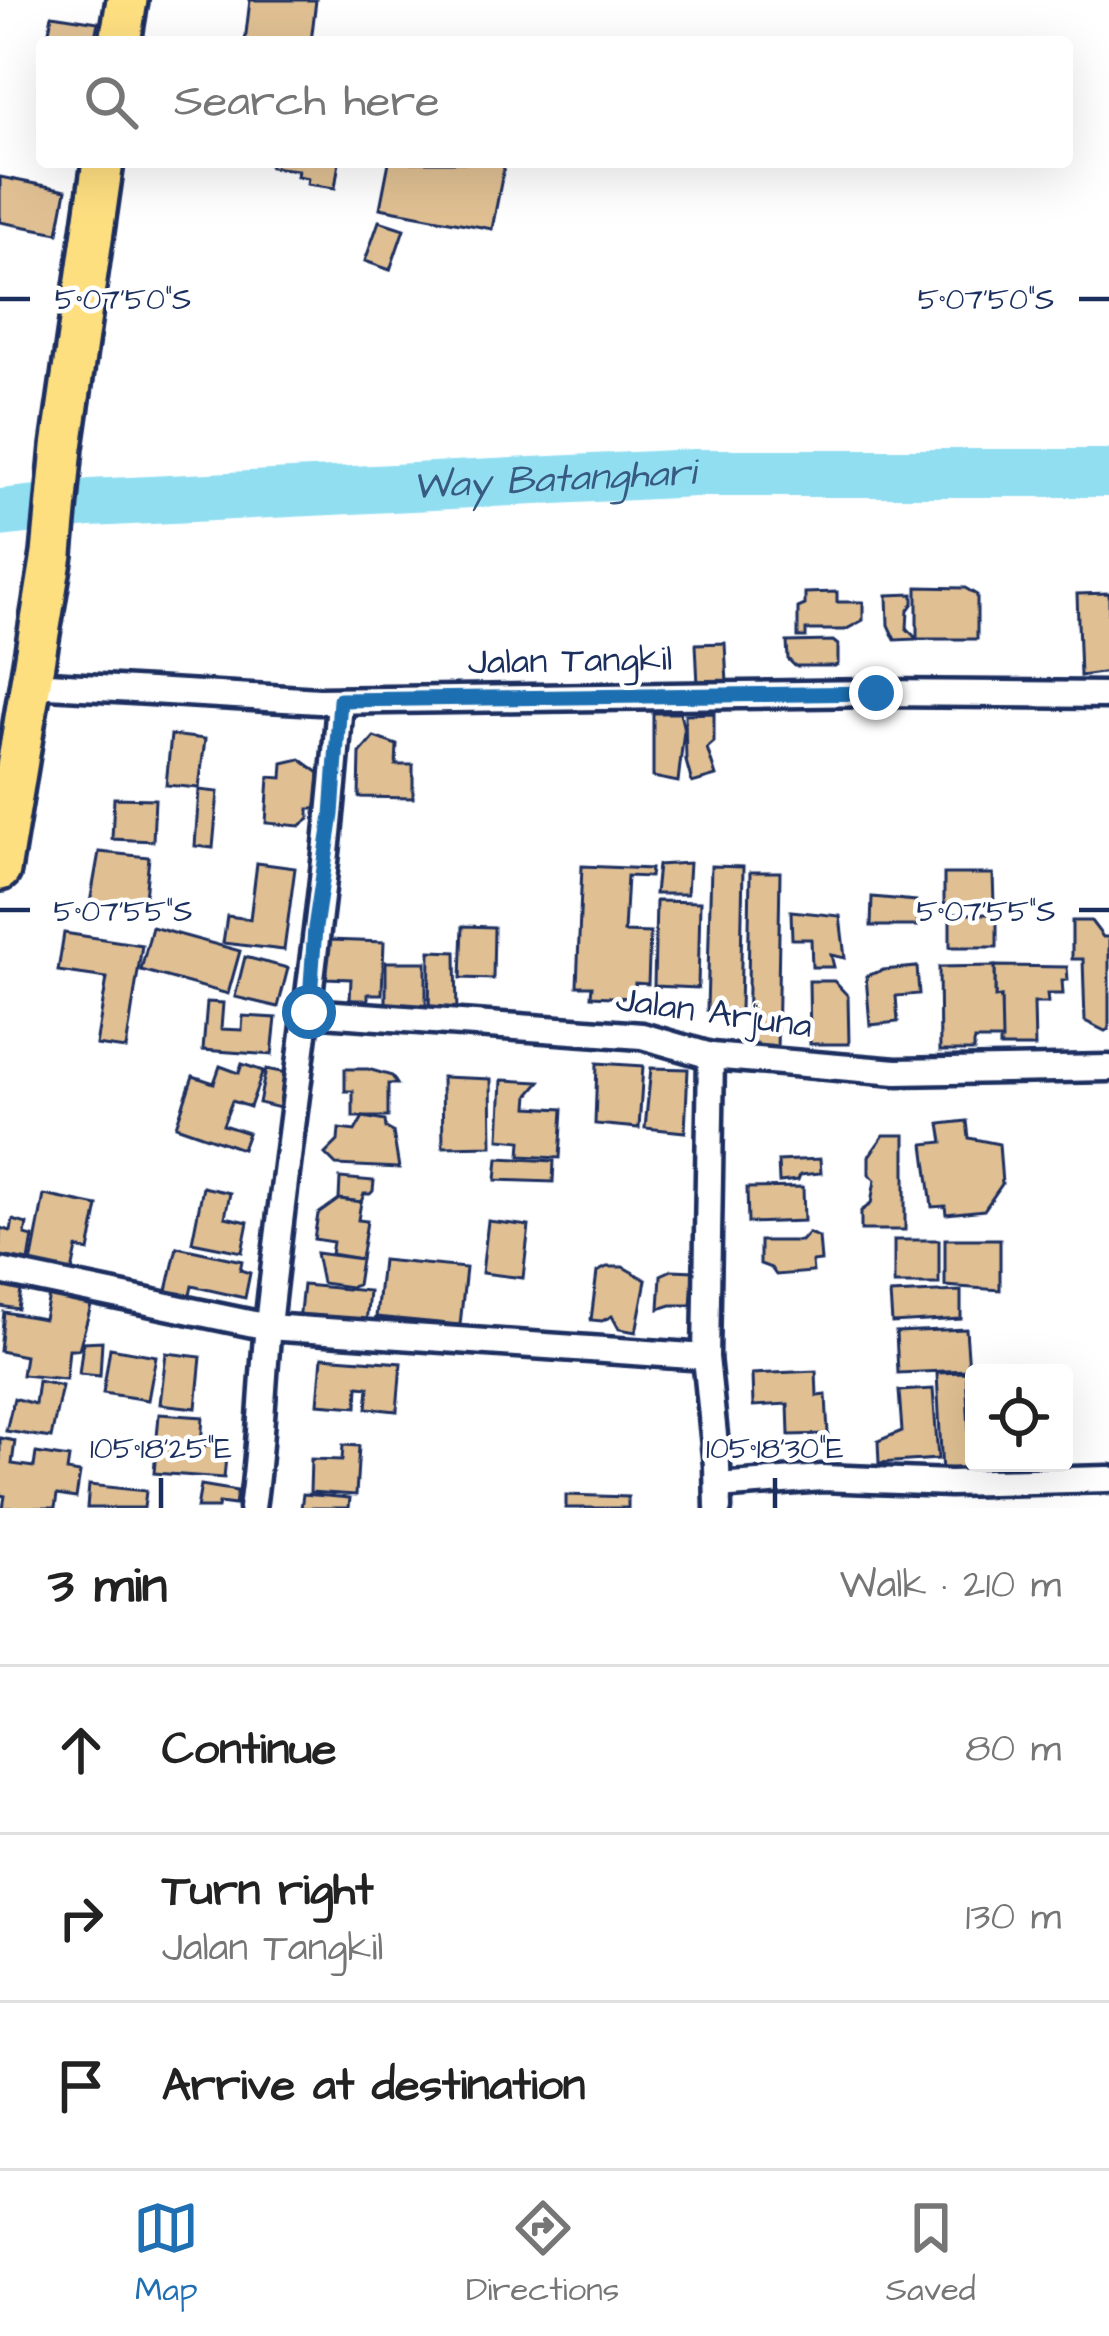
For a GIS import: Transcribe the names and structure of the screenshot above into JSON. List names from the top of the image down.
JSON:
{
  "streets": {
    "street": ["Jalan Tangkil", "Jalan Arjuna"]
  },
  "water": ["Way Batanghari"],
  "page": {
    "search": "Search here",
    "heading": ["3 min", "Walk · 210 m"],
    "list": [
      ["Continue", "80 m"],
      ["Turn right", "Jalan Tangkil", "130 m"],
      "Arrive at destination"
    ],
    "nav": ["Map", "Directions", "Saved"]
  },
  "coordinates": [
    "5°07'50\"S",
    "5°07'55\"S",
    "105°18'25\"E",
    "105°18'30\"E"
  ]
}
